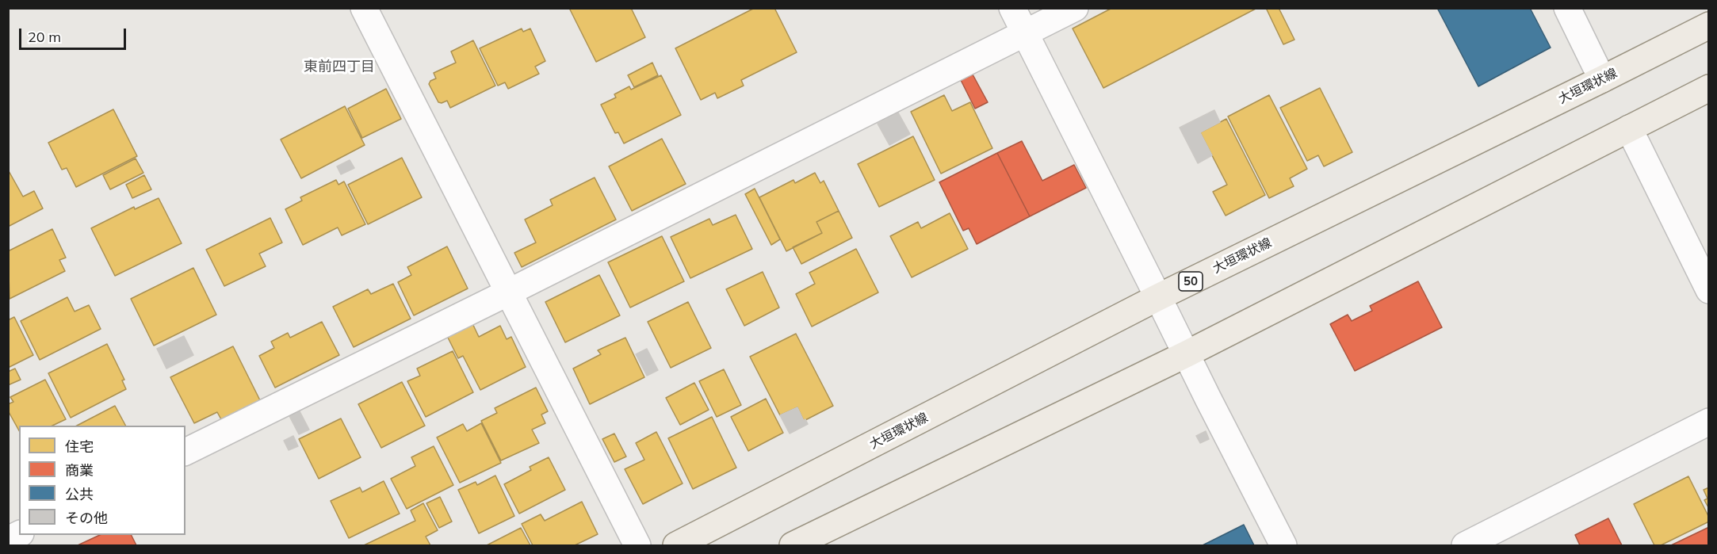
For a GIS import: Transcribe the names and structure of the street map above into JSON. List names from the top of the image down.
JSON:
{
  "streets": {
    "main road": ["大垣環状線", "50"]
  },
  "districts": ["東前四丁目"],
  "legend": [
    "住宅",
    "商業",
    "公共",
    "その他"
  ],
  "scale_bar": "20 m"
}
